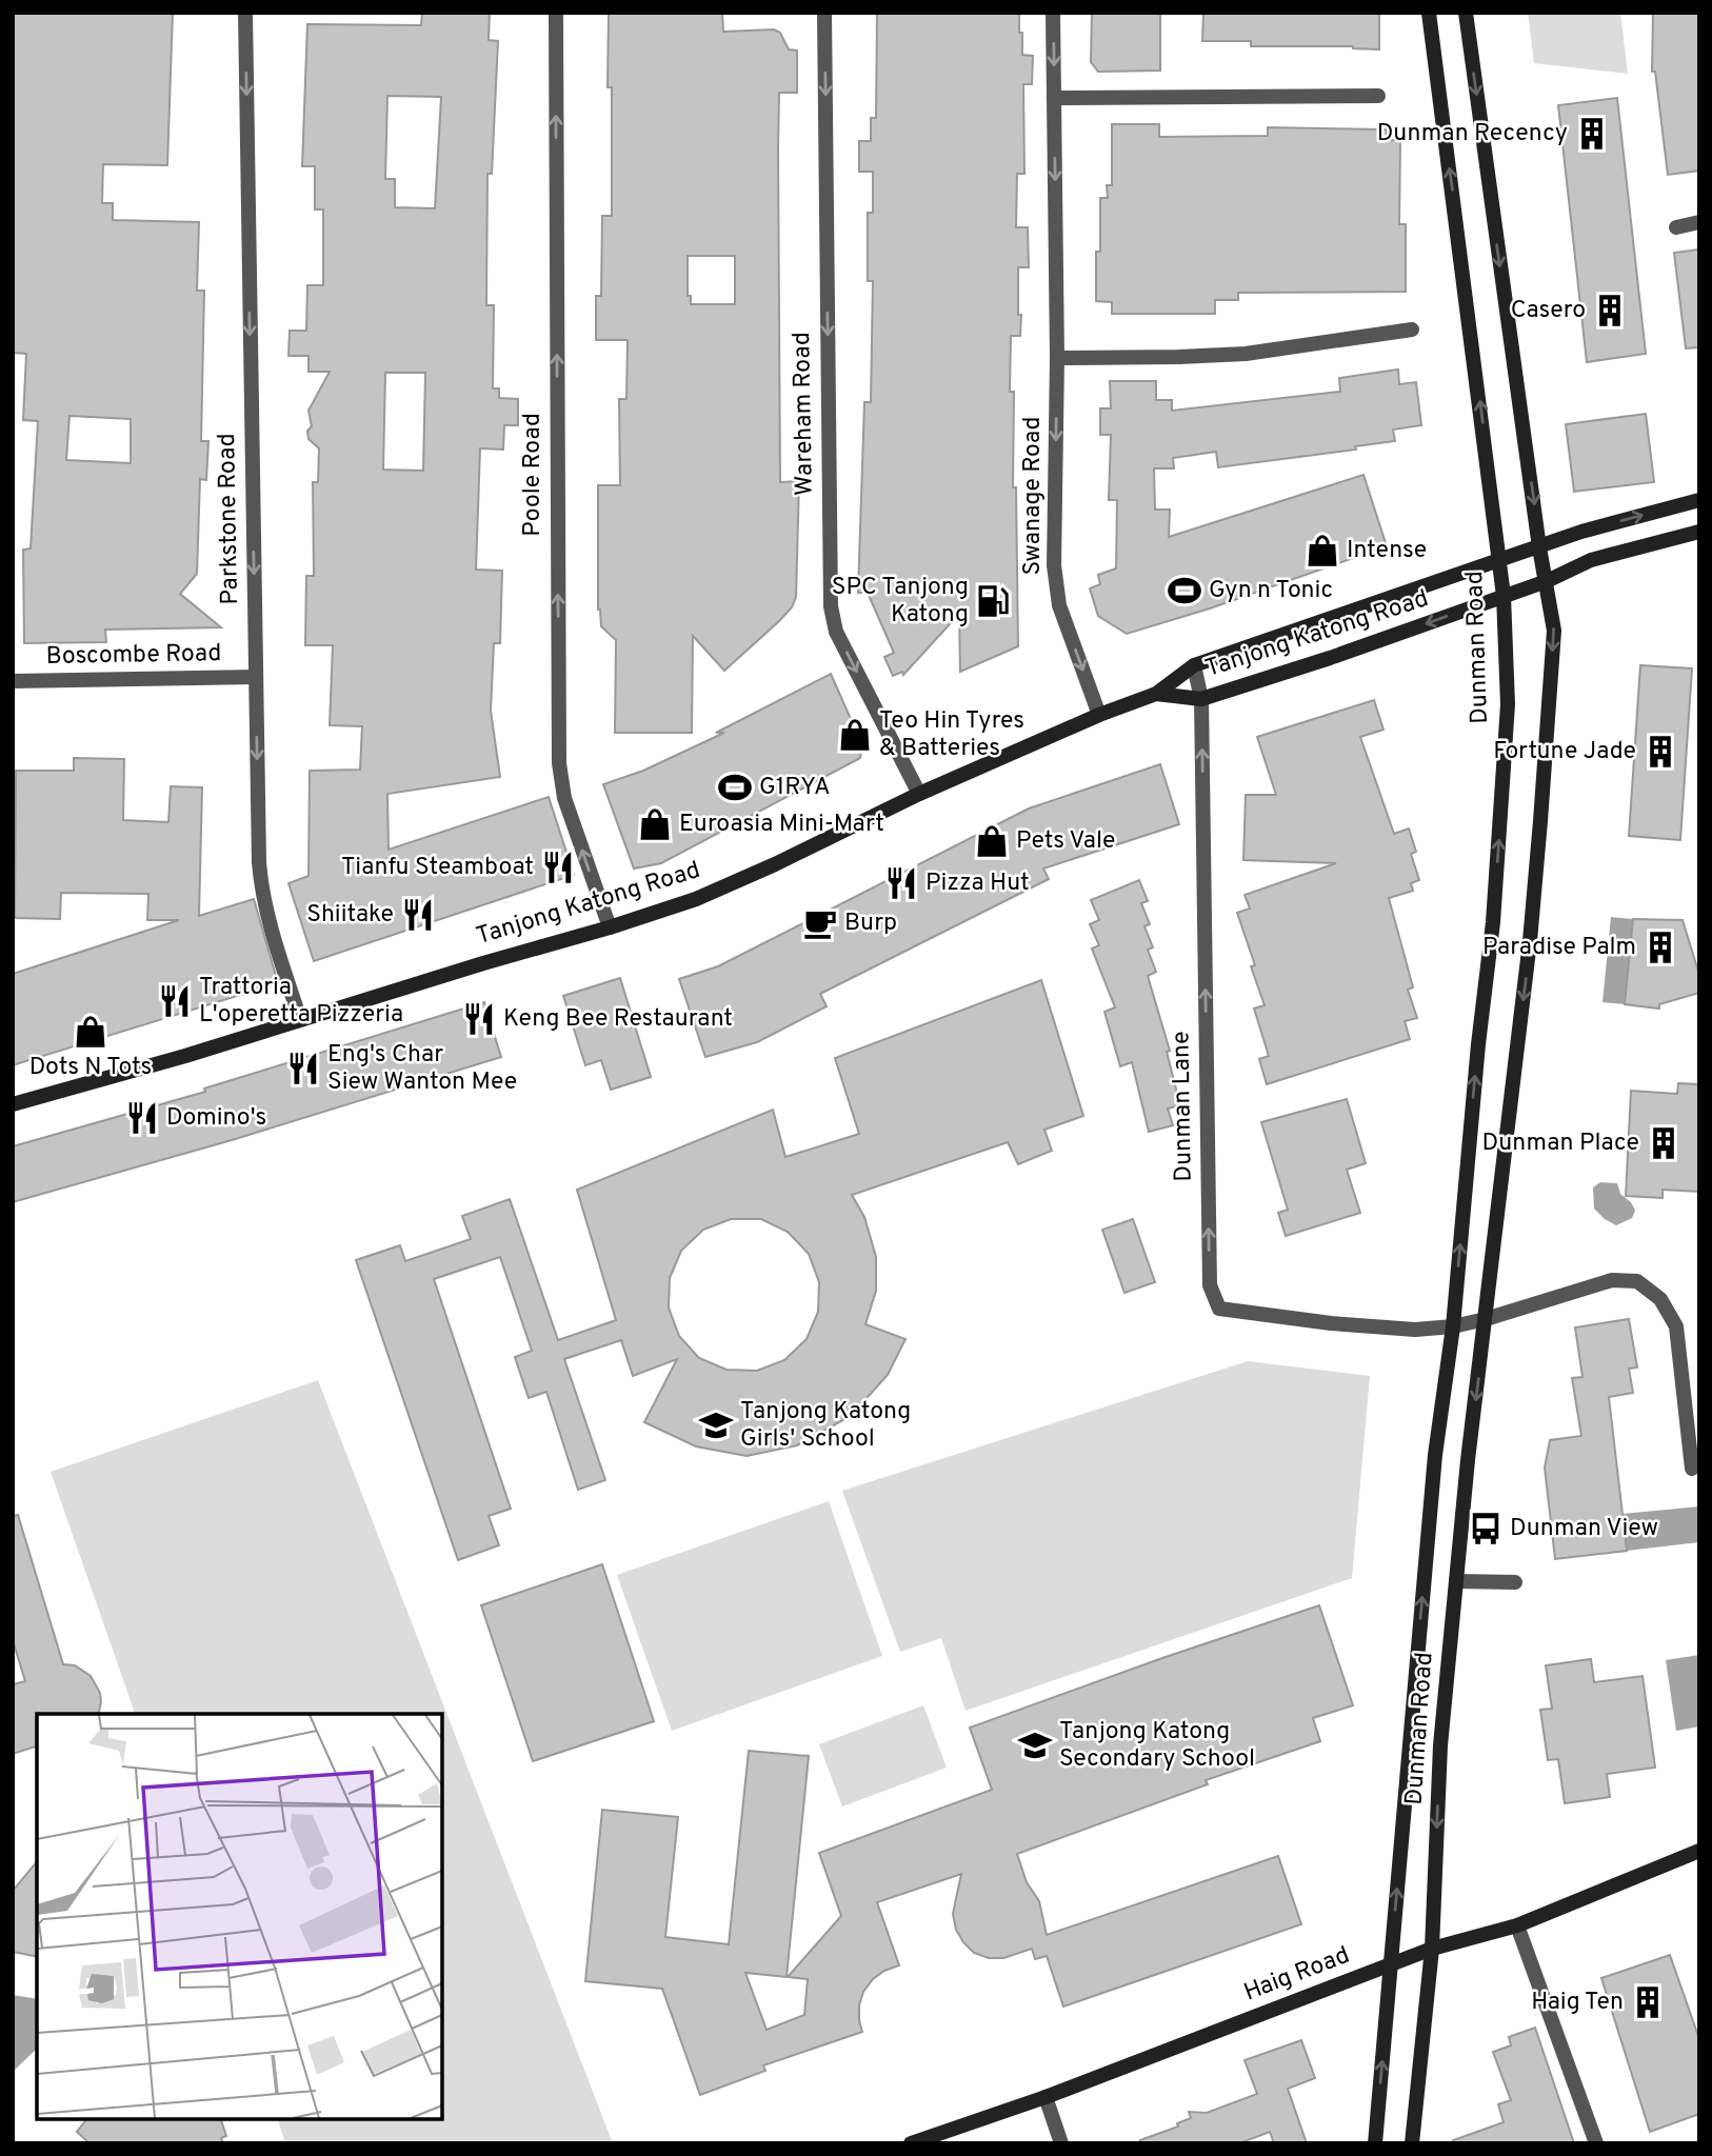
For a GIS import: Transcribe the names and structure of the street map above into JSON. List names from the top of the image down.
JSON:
{
  "streets": {
    "street": [
      "Wareham Road",
      "Poole Road",
      "Swanage Road",
      "Parkstone Road",
      "Tanjong Katong Road",
      "Dunman Road",
      "Boscombe Road",
      "Dunman Lane",
      "Haig Road"
    ]
  },
  "crossings": [
    ["Wareham Road", "Tanjong Katong Road"],
    ["Poole Road", "Tanjong Katong Road"],
    ["Swanage Road", "Tanjong Katong Road"],
    ["Parkstone Road", "Tanjong Katong Road"],
    ["Parkstone Road", "Boscombe Road"],
    ["Tanjong Katong Road", "Dunman Road"],
    ["Tanjong Katong Road", "Dunman Lane"],
    ["Dunman Road", "Dunman Lane"],
    ["Dunman Road", "Haig Road"]
  ],
  "one_way": [
    "Wareham Road",
    "Poole Road",
    "Swanage Road",
    "Parkstone Road"
  ],
  "places": {
    "building": [
      "Dunman Recency",
      "Casero",
      "Fortune Jade",
      "Paradise Palm",
      "Dunman Place",
      "Haig Ten"
    ],
    "shop": [
      "Intense",
      "Teo Hin Tyres & Batteries",
      "Euroasia Mini-Mart",
      "Pets Vale",
      "Dots N Tots"
    ],
    "sports": ["Gyn n Tonic", "G1RYA"],
    "fuel station": ["SPC Tanjong Katong"],
    "restaurant": [
      "Tianfu Steamboat",
      "Pizza Hut",
      "Shiitake",
      "Trattoria L'operetta Pizzeria",
      "Keng Bee Restaurant",
      "Eng's Char Siew Wanton Mee",
      "Domino's"
    ],
    "cafe": ["Burp"],
    "school or university": ["Tanjong Katong Girls' School", "Tanjong Katong Secondary School"],
    "bus stop": ["Dunman View"]
  }
}
